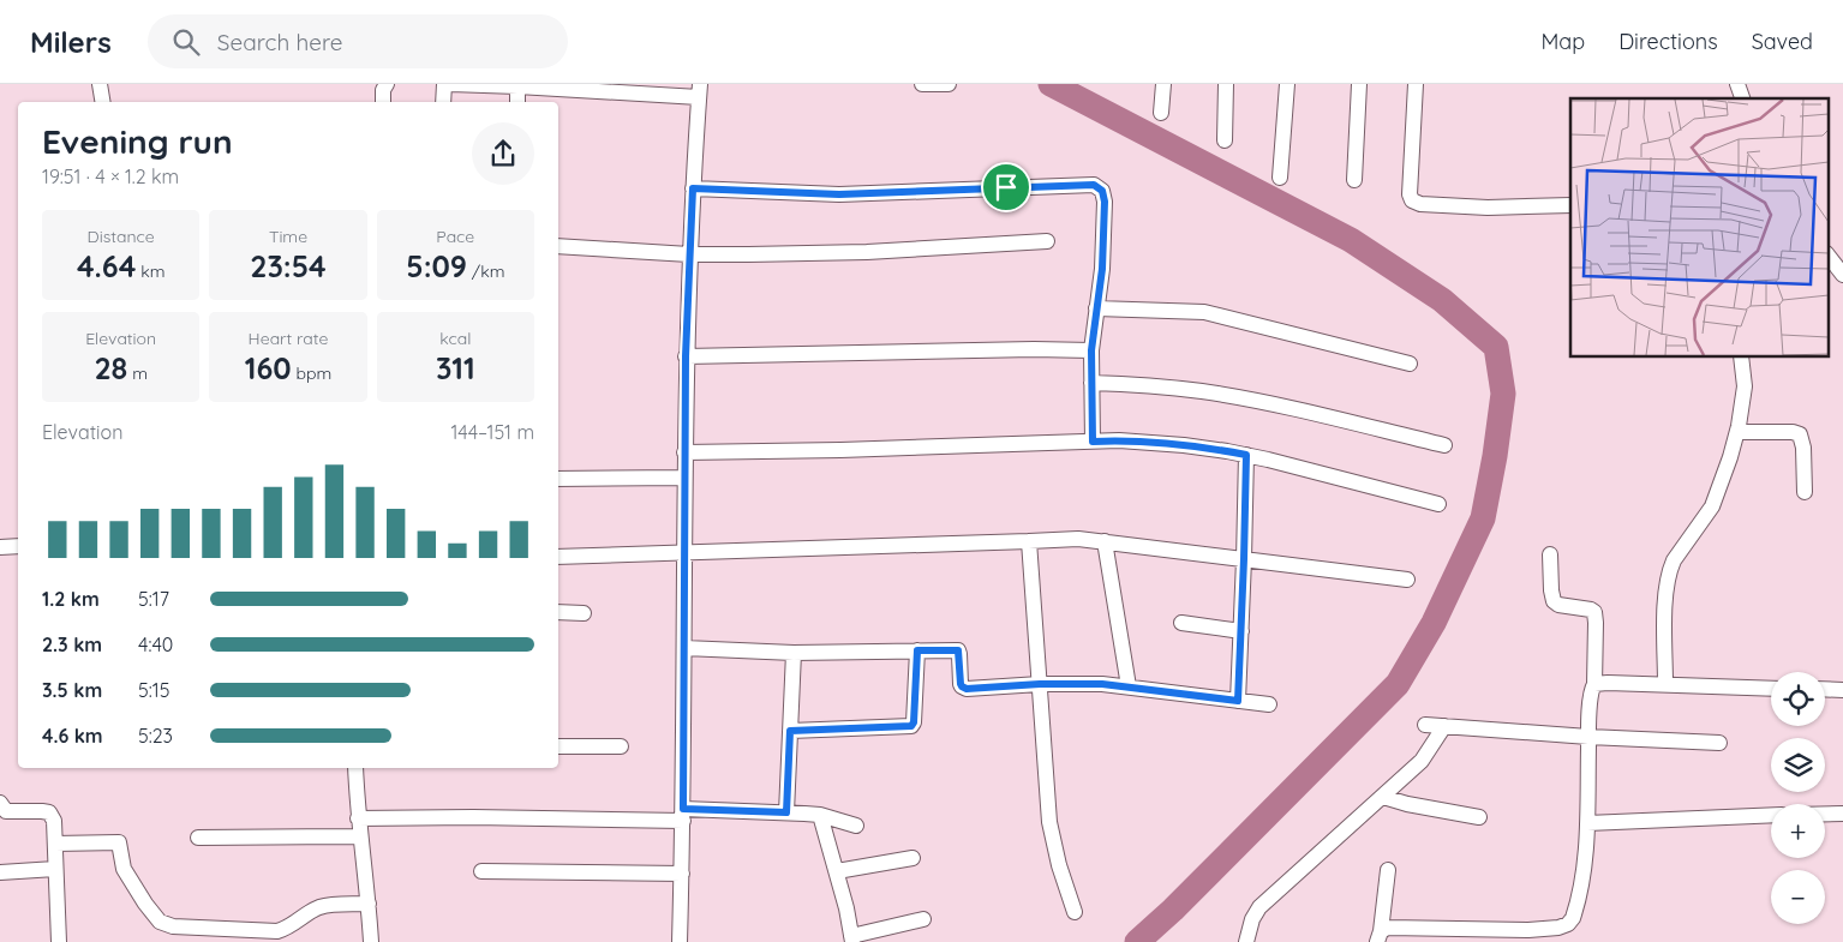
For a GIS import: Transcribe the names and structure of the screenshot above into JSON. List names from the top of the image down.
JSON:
{
  "page": {
    "header": "Milers",
    "search": "Search here",
    "nav": ["Map", "Directions", "Saved"],
    "heading": ["Evening run", "19:51 · 4 × 1.2 km"],
    "stats": [
      ["Distance", "4.64 km"],
      ["Time", "23:54"],
      ["Pace", "5:09 /km"],
      ["Elevation", "28 m"],
      ["Heart rate", "160 bpm"],
      ["kcal", "311"]
    ],
    "chart": ["Elevation", "144–151 m"],
    "list": [
      {
        "name": "1.2 km",
        "note": "5:17"
      },
      {
        "name": "2.3 km",
        "note": "4:40"
      },
      {
        "name": "3.5 km",
        "note": "5:15"
      },
      {
        "name": "4.6 km",
        "note": "5:23"
      }
    ],
    "map_buttons": ["+", "−"]
  }
}
